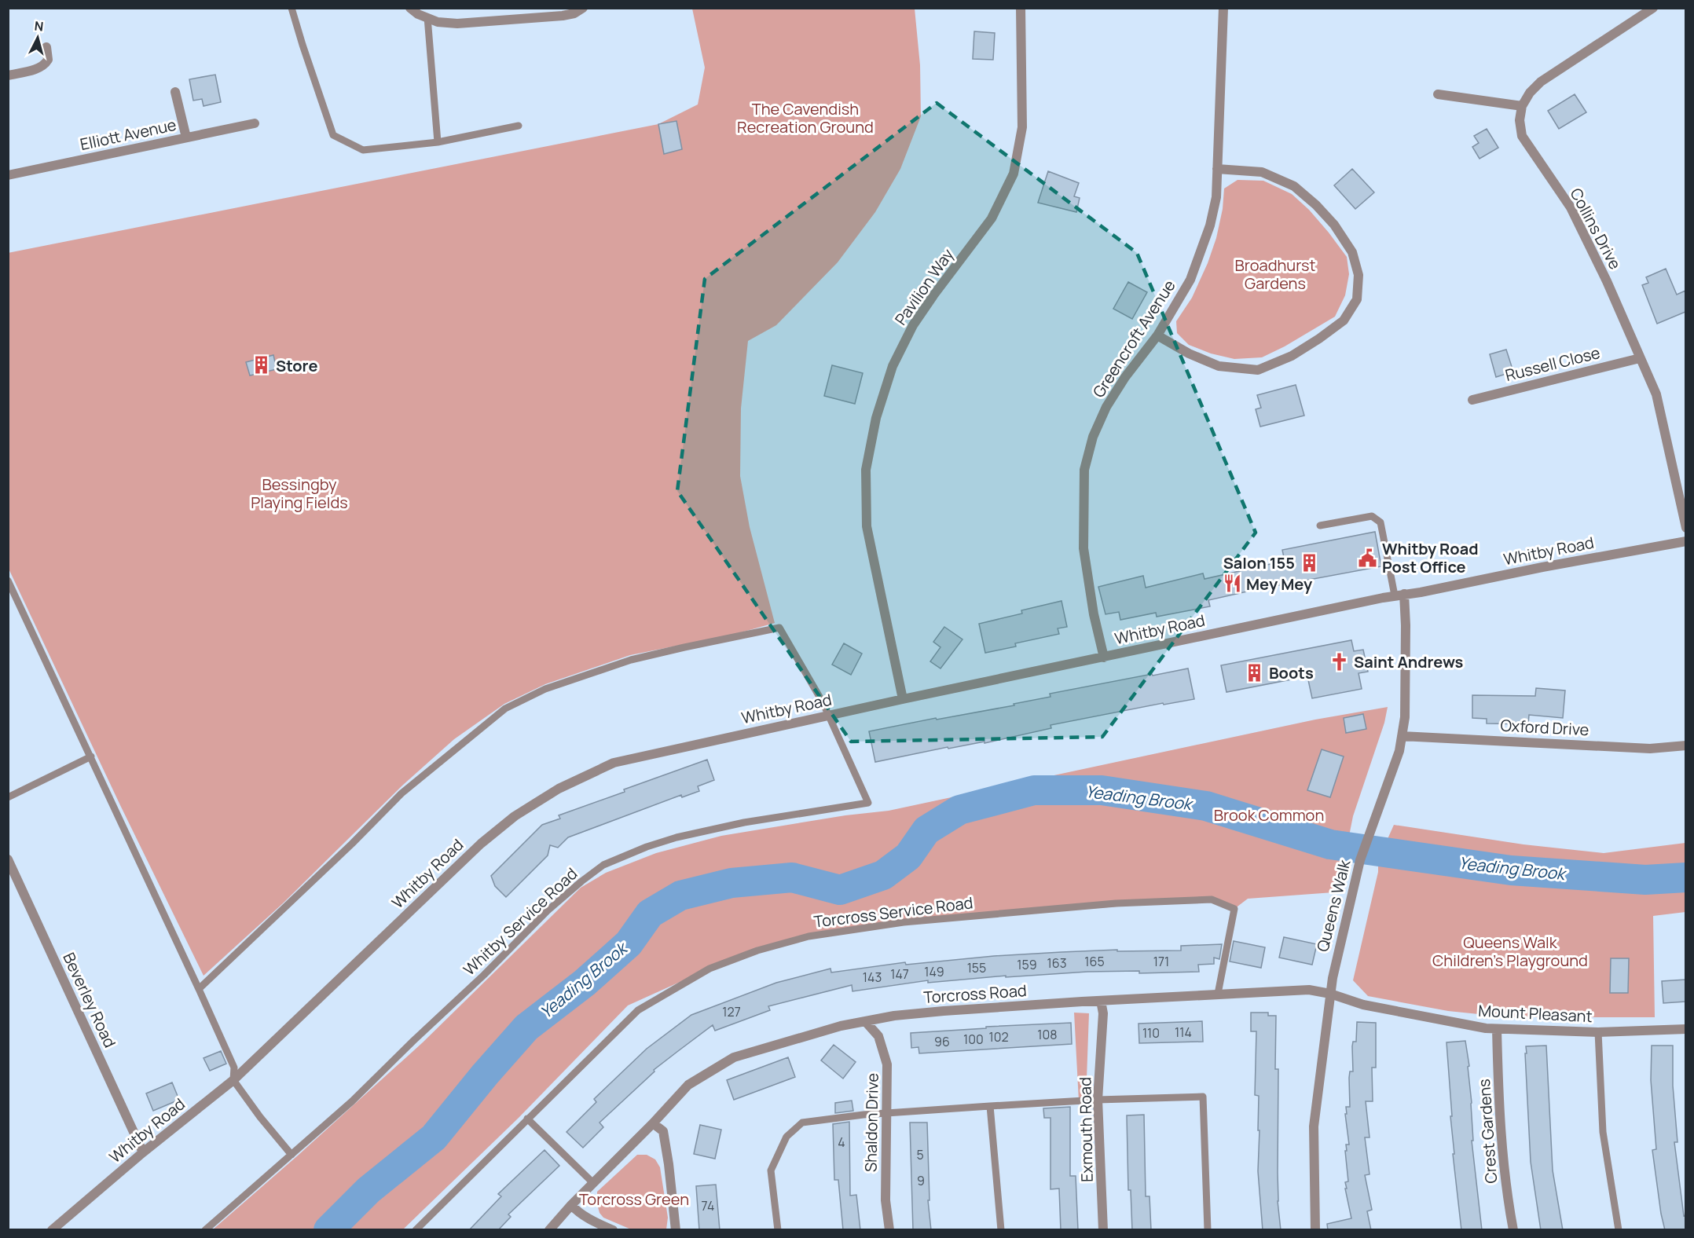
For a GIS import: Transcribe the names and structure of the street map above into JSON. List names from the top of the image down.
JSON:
{
  "streets": {
    "street": [
      "Elliott Avenue",
      "Collins Drive",
      "Pavilion Way",
      "Greencroft Avenue",
      "Russell Close",
      "Whitby Road",
      "Oxford Drive",
      "Queens Walk",
      "Torcross Road",
      "Beverley Road",
      "Mount Pleasant",
      "Shaldon Drive",
      "Exmouth Road",
      "Crest Gardens"
    ],
    "lane": ["Torcross Service Road", "Whitby Service Road"]
  },
  "crossings": [
    ["Collins Drive", "Russell Close"],
    ["Pavilion Way", "Whitby Road"],
    ["Greencroft Avenue", "Whitby Road"],
    ["Whitby Road", "Queens Walk"],
    ["Whitby Road", "Whitby Service Road"],
    ["Whitby Road", "Beverley Road"],
    ["Oxford Drive", "Queens Walk"],
    ["Queens Walk", "Torcross Road"],
    ["Queens Walk", "Mount Pleasant"],
    ["Torcross Service Road", "Torcross Road"],
    ["Torcross Road", "Mount Pleasant"],
    ["Torcross Road", "Shaldon Drive"],
    ["Torcross Road", "Exmouth Road"],
    ["Mount Pleasant", "Crest Gardens"]
  ],
  "water": ["Yeading Brook"],
  "parks": [
    "The Cavendish Recreation Ground",
    "Broadhurst Gardens",
    "Bessingby Playing Fields",
    "Brook Common",
    "Queens Walk Children's Playground",
    "Torcross Green"
  ],
  "places": {
    "building": ["Store", "Salon 155", "Boots"],
    "public building": ["Whitby Road Post Office"],
    "restaurant": ["Mey Mey"],
    "church": ["Saint Andrews"]
  },
  "house_numbers": [
    "165",
    "171",
    "163",
    "159",
    "155",
    "149",
    "147",
    "143",
    "127",
    "114",
    "110",
    "108",
    "102",
    "100",
    "96",
    "4",
    "5",
    "9",
    "74"
  ],
  "north": "top"
}
